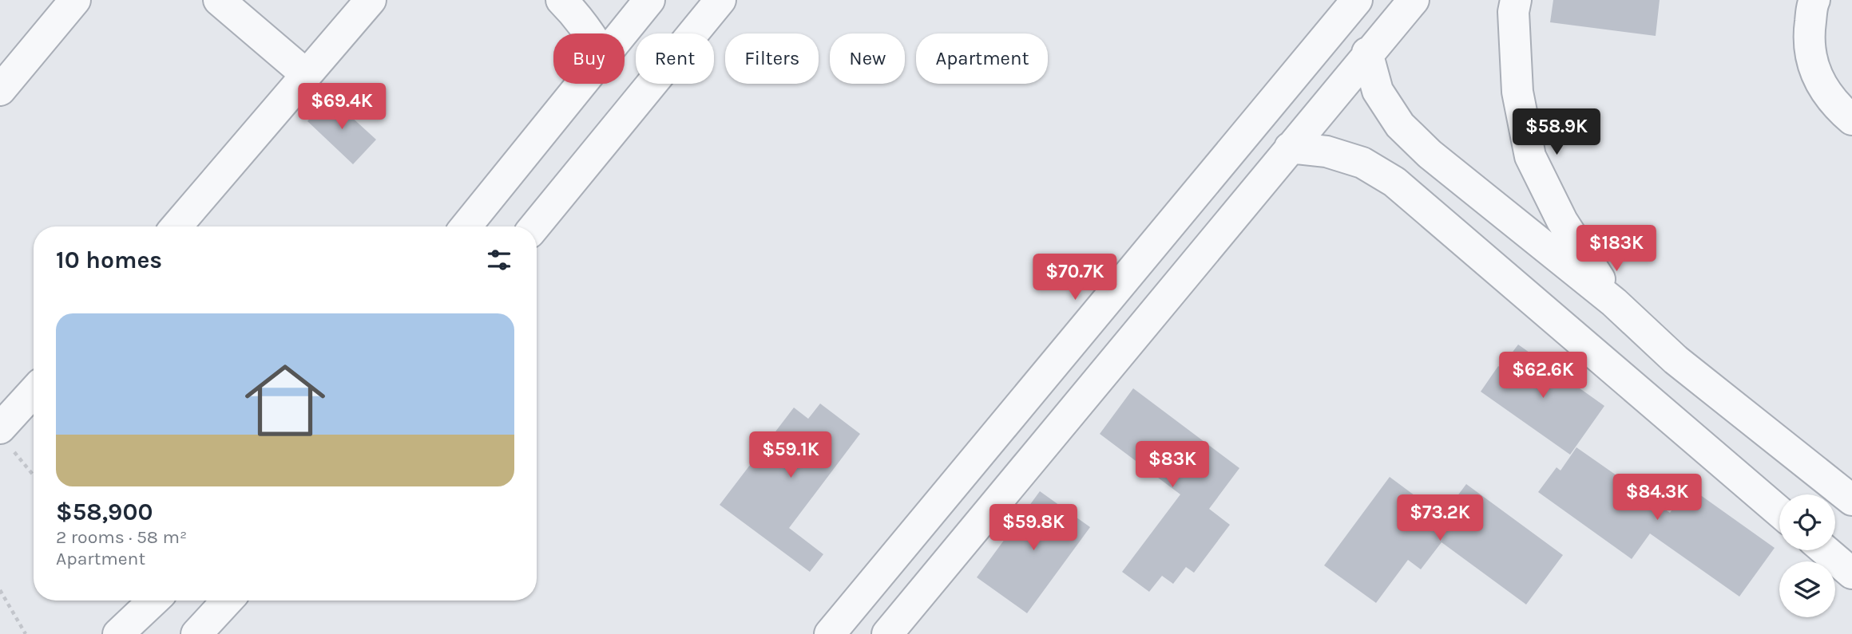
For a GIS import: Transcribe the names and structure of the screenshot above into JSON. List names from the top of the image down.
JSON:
{
  "page": {
    "chip": [
      "Buy",
      "Rent",
      "Filters",
      "New",
      "Apartment"
    ],
    "price": [
      "$69.4K",
      "$58.9K",
      "$183K",
      "$70.7K",
      "$62.6K",
      "$59.1K",
      "$83K",
      "$84.3K",
      "$73.2K",
      "$59.8K"
    ],
    "heading": "10 homes",
    "list": [
      {
        "name": "$58,900",
        "note": "2 rooms · 58 m² · Apartment"
      }
    ]
  }
}
